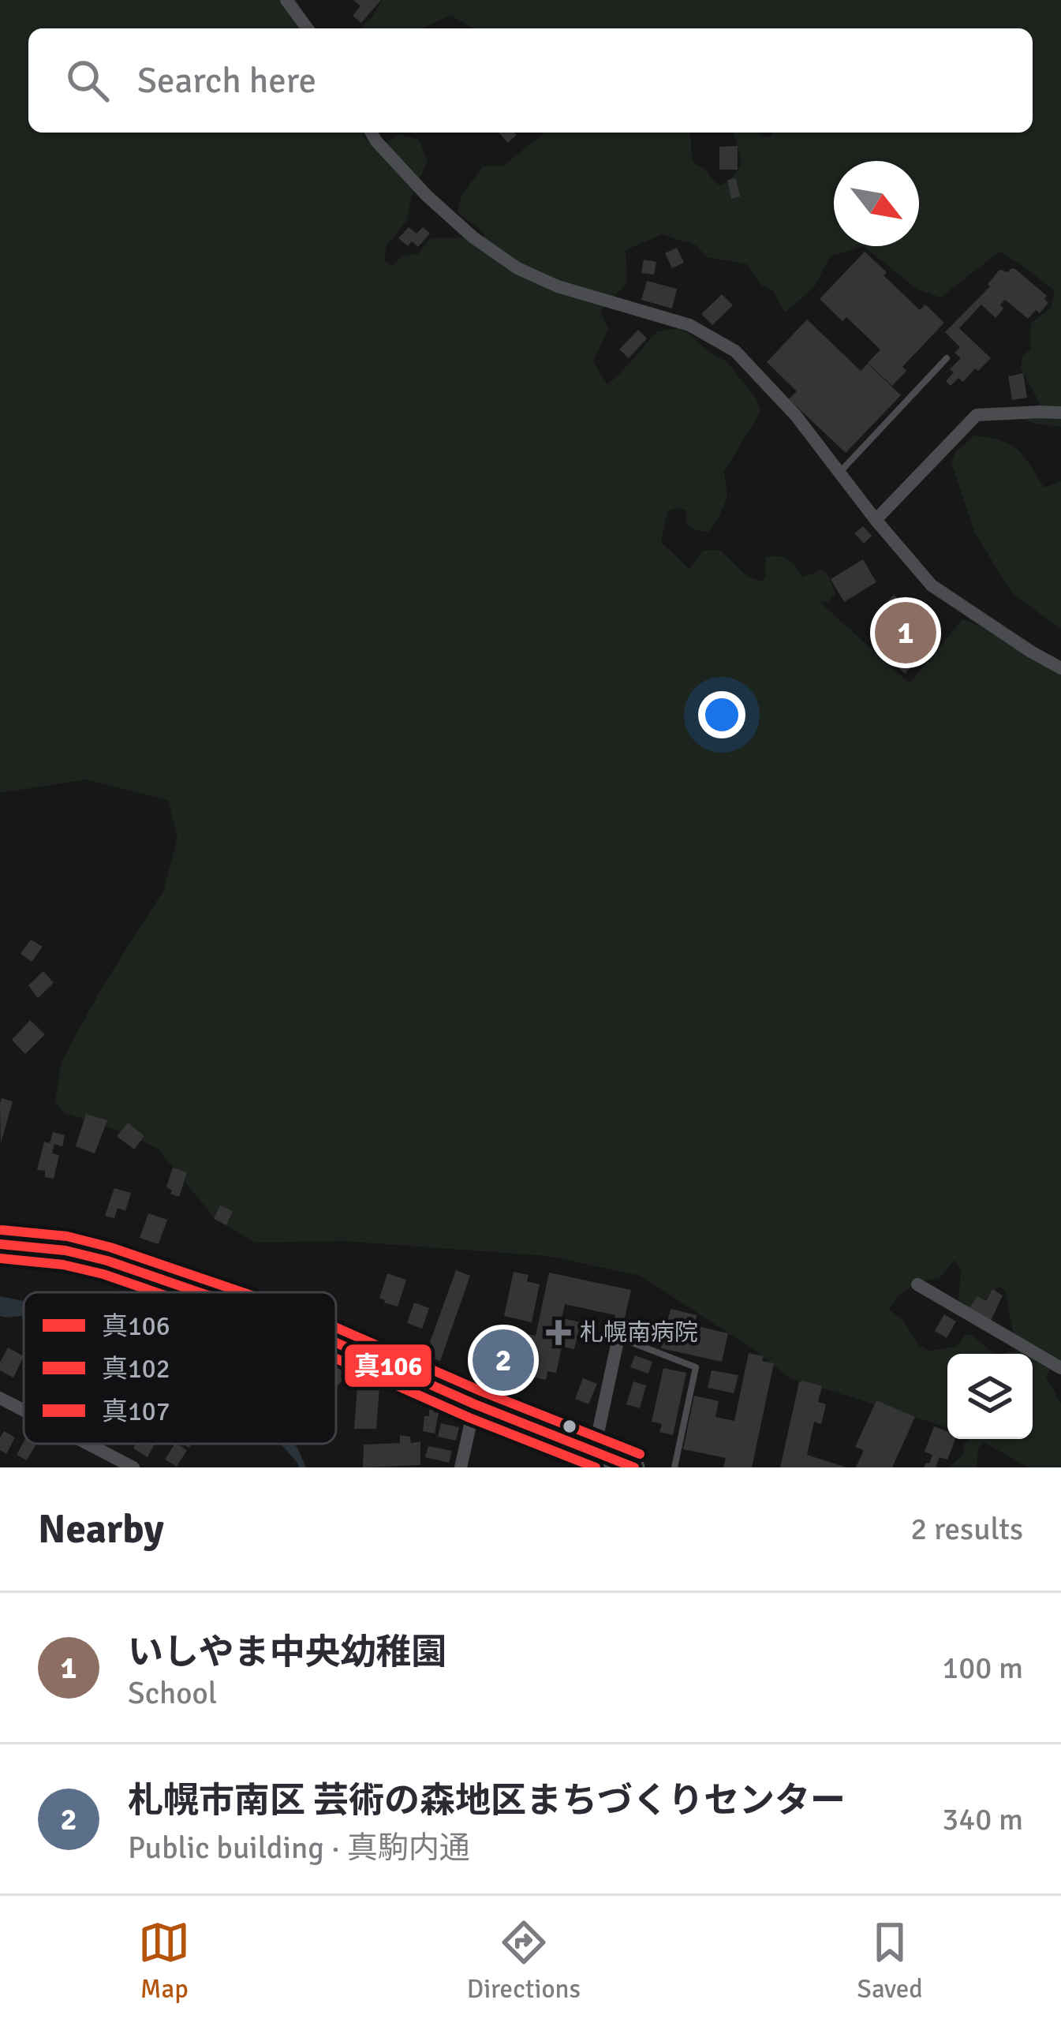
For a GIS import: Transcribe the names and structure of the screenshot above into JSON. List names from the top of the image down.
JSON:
{
  "places": {
    "health": ["札幌南病院"]
  },
  "lines": ["transit line 真107", "transit line 真106", "transit line 真102"],
  "legend": ["真106", "真102", "真107"],
  "north": "bottom right",
  "page": {
    "search": "Search here",
    "pins": ["1", "2"],
    "heading": ["Nearby", "2 results"],
    "list": [
      {
        "mark": "1",
        "name": "いしやま中央幼稚園",
        "note": "School",
        "value": "100 m"
      },
      {
        "mark": "2",
        "name": "札幌市南区 芸術の森地区まちづくりセンター",
        "note": "Public building · 真駒内通",
        "value": "340 m"
      }
    ],
    "nav": ["Map", "Directions", "Saved"]
  }
}
